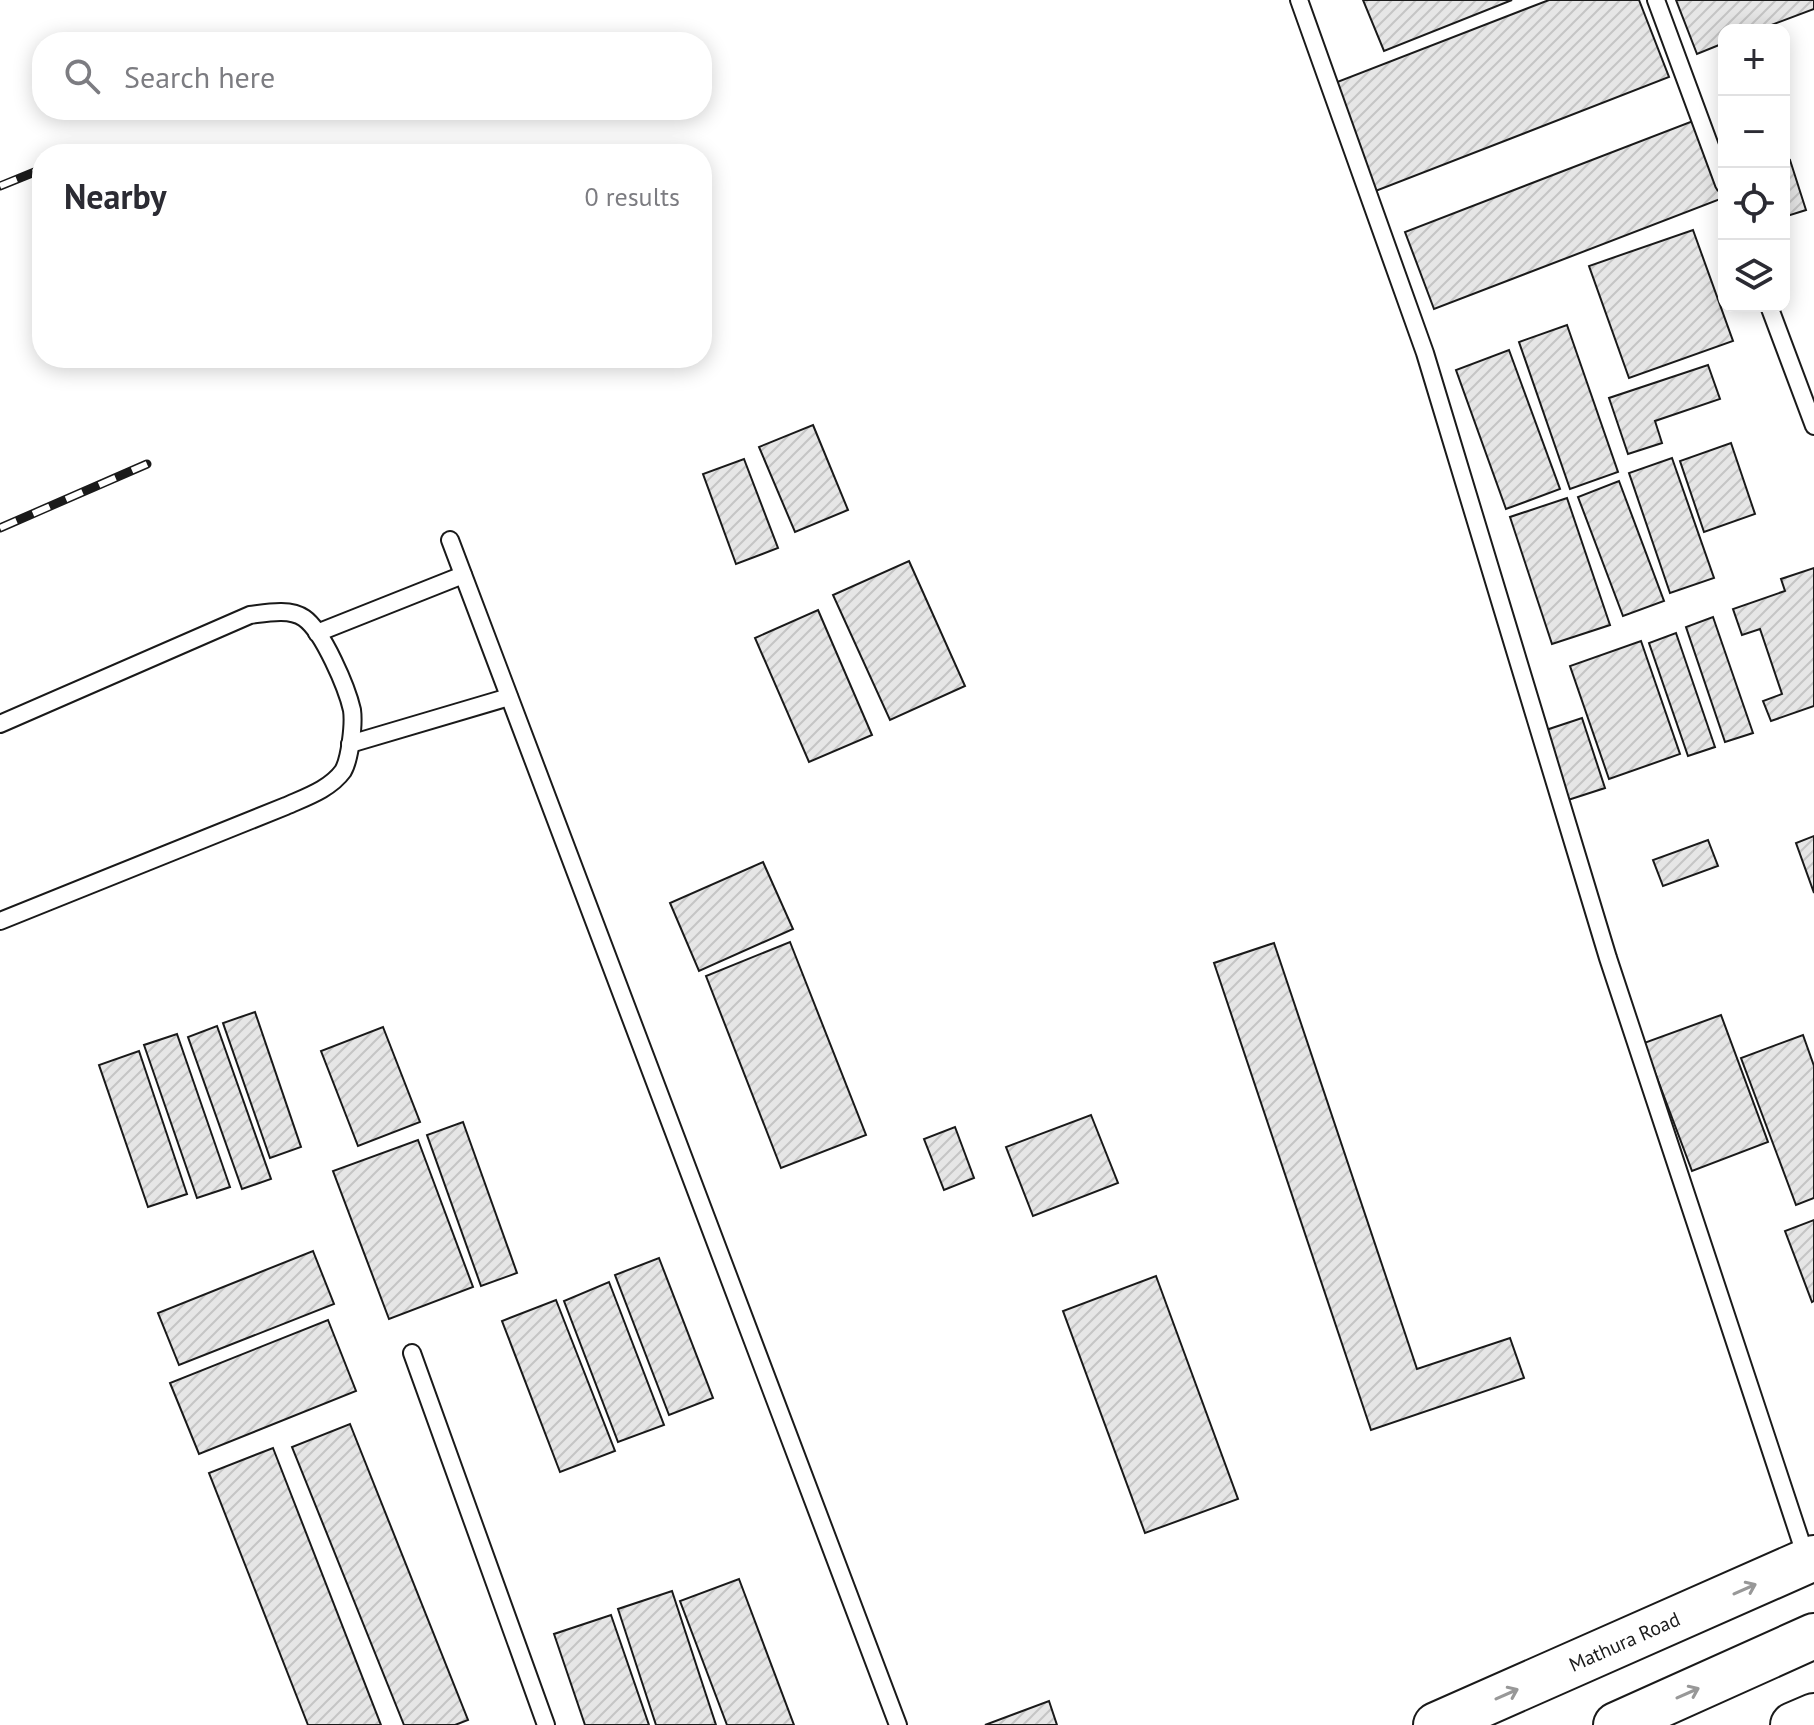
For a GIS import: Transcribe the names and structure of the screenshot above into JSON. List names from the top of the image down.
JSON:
{
  "streets": {
    "main road": ["Mathura Road"]
  },
  "page": {
    "map_buttons": ["+", "−"],
    "search": "Search here",
    "heading": ["Nearby", "0 results"]
  }
}
